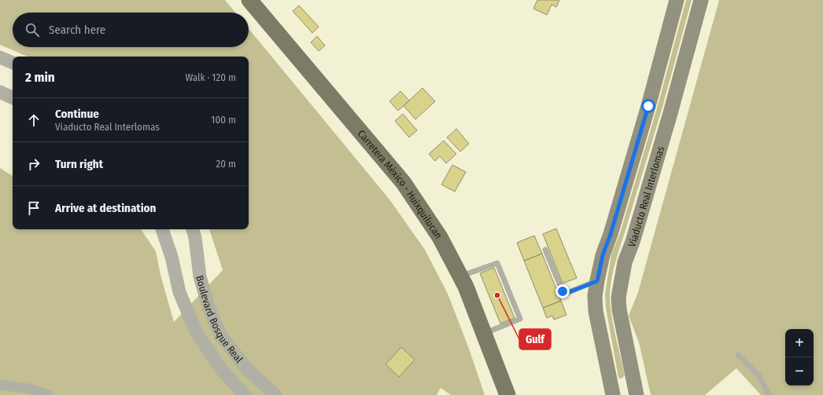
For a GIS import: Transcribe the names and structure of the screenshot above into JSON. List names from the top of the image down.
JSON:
{
  "streets": {
    "main road": ["Carretera México - Huixquilucan", "Viaducto Real Interlomas"],
    "street": ["Boulevard Bosque Real"]
  },
  "places": ["Gulf"],
  "page": {
    "search": "Search here",
    "heading": ["2 min", "Walk · 120 m"],
    "list": [
      ["Continue", "Viaducto Real Interlomas", "100 m"],
      ["Turn right", "20 m"],
      "Arrive at destination"
    ],
    "map_buttons": ["+", "−"]
  }
}
